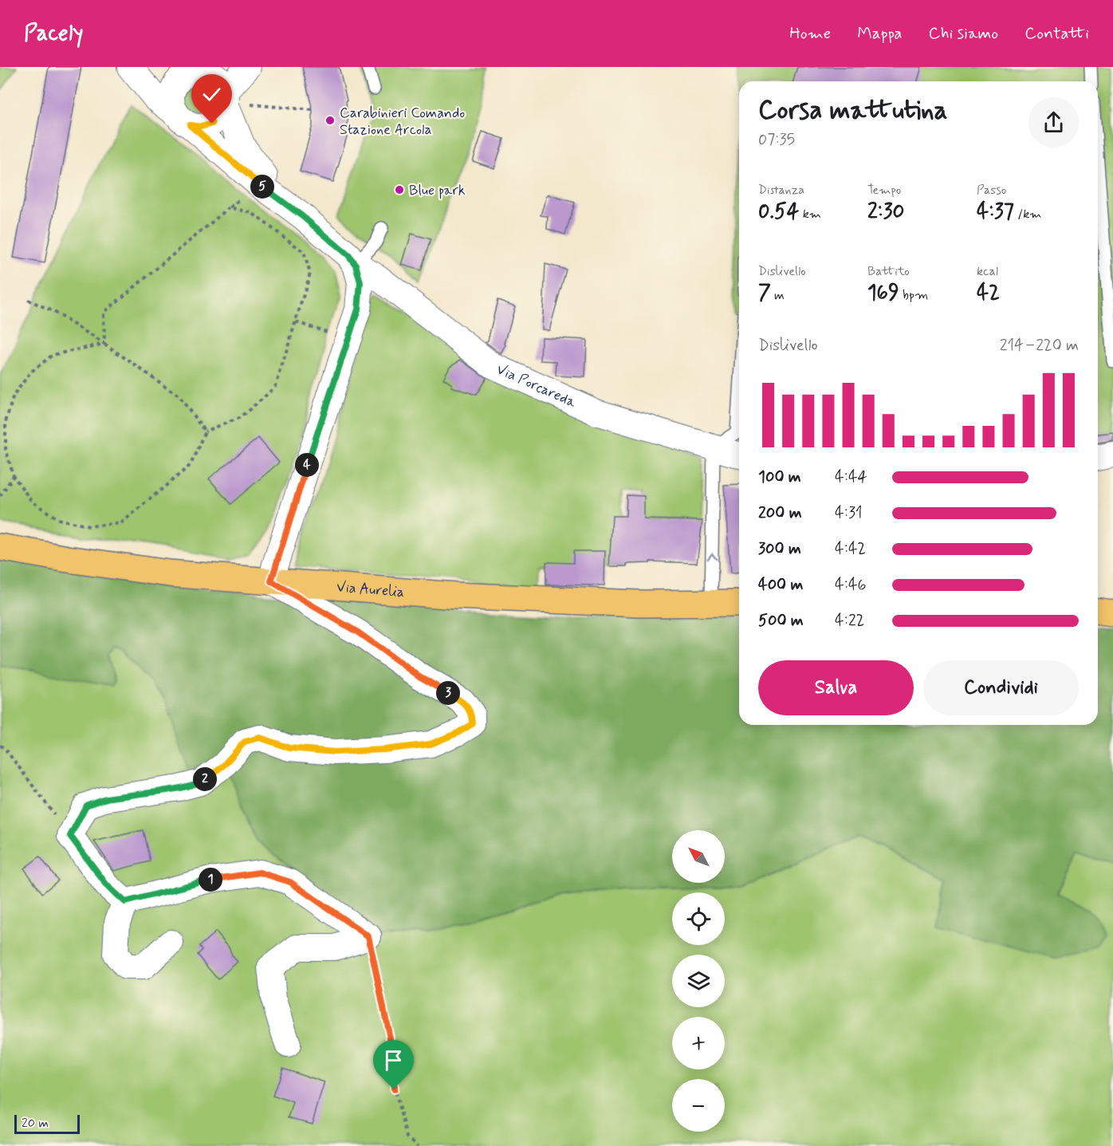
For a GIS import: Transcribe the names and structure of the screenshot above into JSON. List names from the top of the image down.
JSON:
{
  "streets": {
    "main road": ["Via Aurelia"],
    "street": ["Via Porcareda"]
  },
  "places": ["Carabinieri Comando Stazione Arcola", "Blue park"],
  "scale_bar": "20 m",
  "north": "top left",
  "page": {
    "header": "Pacely",
    "nav": [
      "Home",
      "Mappa",
      "Chi siamo",
      "Contatti"
    ],
    "heading": ["Corsa mattutina", "07:35"],
    "stats": [
      ["Distanza", "0.54 km"],
      ["Tempo", "2:30"],
      ["Passo", "4:37 /km"],
      ["Dislivello", "7 m"],
      ["Battito", "169 bpm"],
      ["kcal", "42"]
    ],
    "pins": [
      "5",
      "4",
      "3",
      "2",
      "1"
    ],
    "chart": ["Dislivello", "214–220 m"],
    "list": [
      {
        "name": "100 m",
        "note": "4:44"
      },
      {
        "name": "200 m",
        "note": "4:31"
      },
      {
        "name": "300 m",
        "note": "4:42"
      },
      {
        "name": "400 m",
        "note": "4:46"
      },
      {
        "name": "500 m",
        "note": "4:22"
      }
    ],
    "buttons": ["Salva", "Condividi"],
    "map_buttons": ["+", "−"],
    "scale": "20 m"
  }
}
